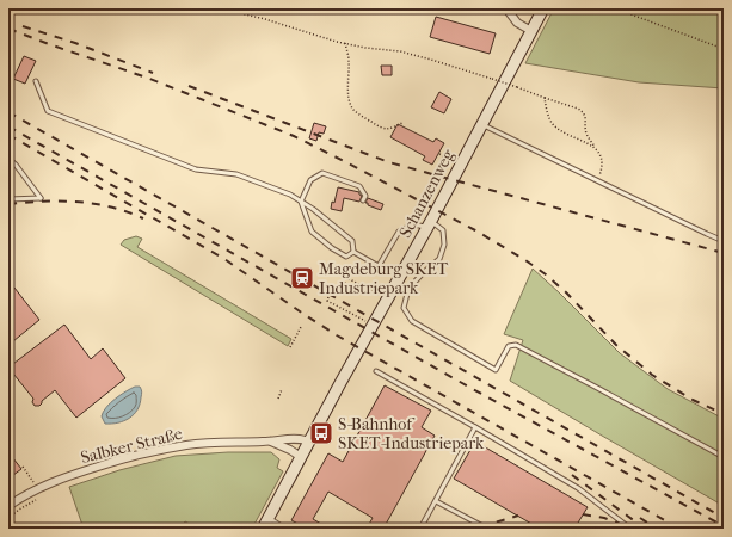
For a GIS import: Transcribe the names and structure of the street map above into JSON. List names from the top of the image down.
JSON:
{
  "streets": {
    "main road": ["Schanzenweg"],
    "street": ["Salbker Straße"]
  },
  "crossings": [
    ["Schanzenweg", "Salbker Straße"]
  ],
  "places": {
    "station": ["Magdeburg SKET Industriepark"],
    "bus stop": ["S-Bahnhof SKET-Industriepark"]
  }
}
